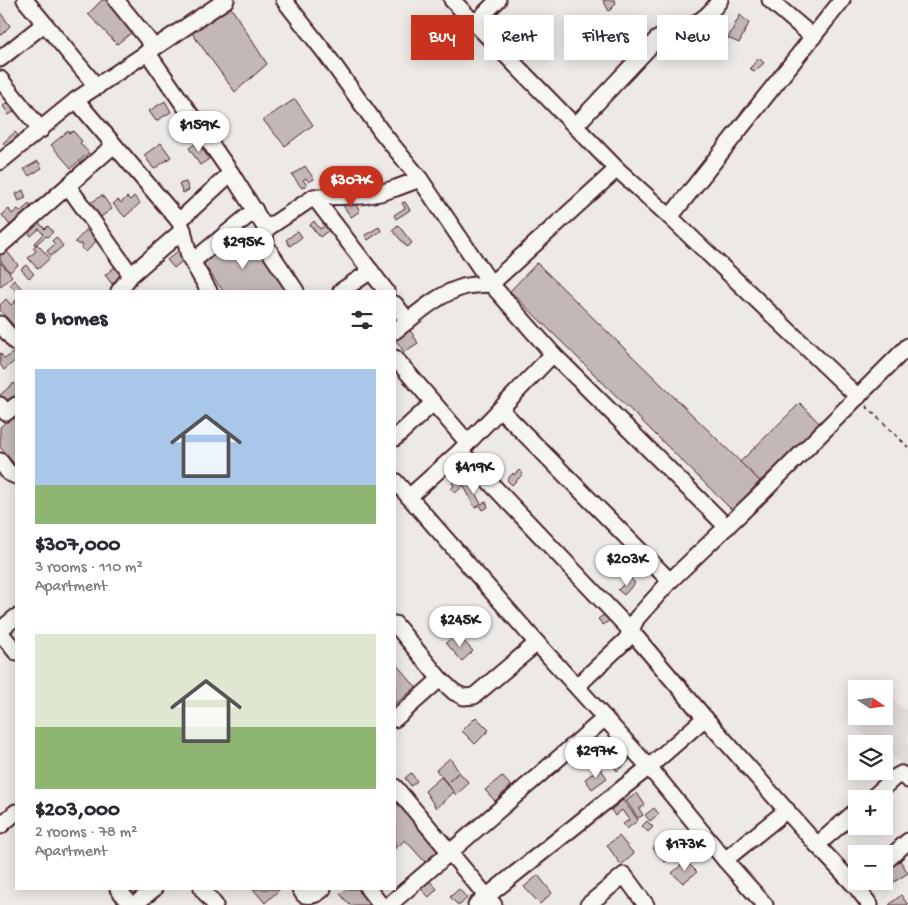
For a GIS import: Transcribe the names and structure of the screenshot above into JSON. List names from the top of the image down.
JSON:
{
  "north": "right",
  "page": {
    "chip": [
      "Buy",
      "Rent",
      "Filters",
      "New"
    ],
    "price": [
      "$159K",
      "$307K",
      "$295K",
      "$419K",
      "$203K",
      "$245K",
      "$297K",
      "$173K"
    ],
    "heading": "8 homes",
    "list": [
      {
        "name": "$307,000",
        "note": "3 rooms · 110 m² · Apartment"
      },
      {
        "name": "$203,000",
        "note": "2 rooms · 78 m² · Apartment"
      }
    ],
    "map_buttons": ["+", "−"]
  }
}
